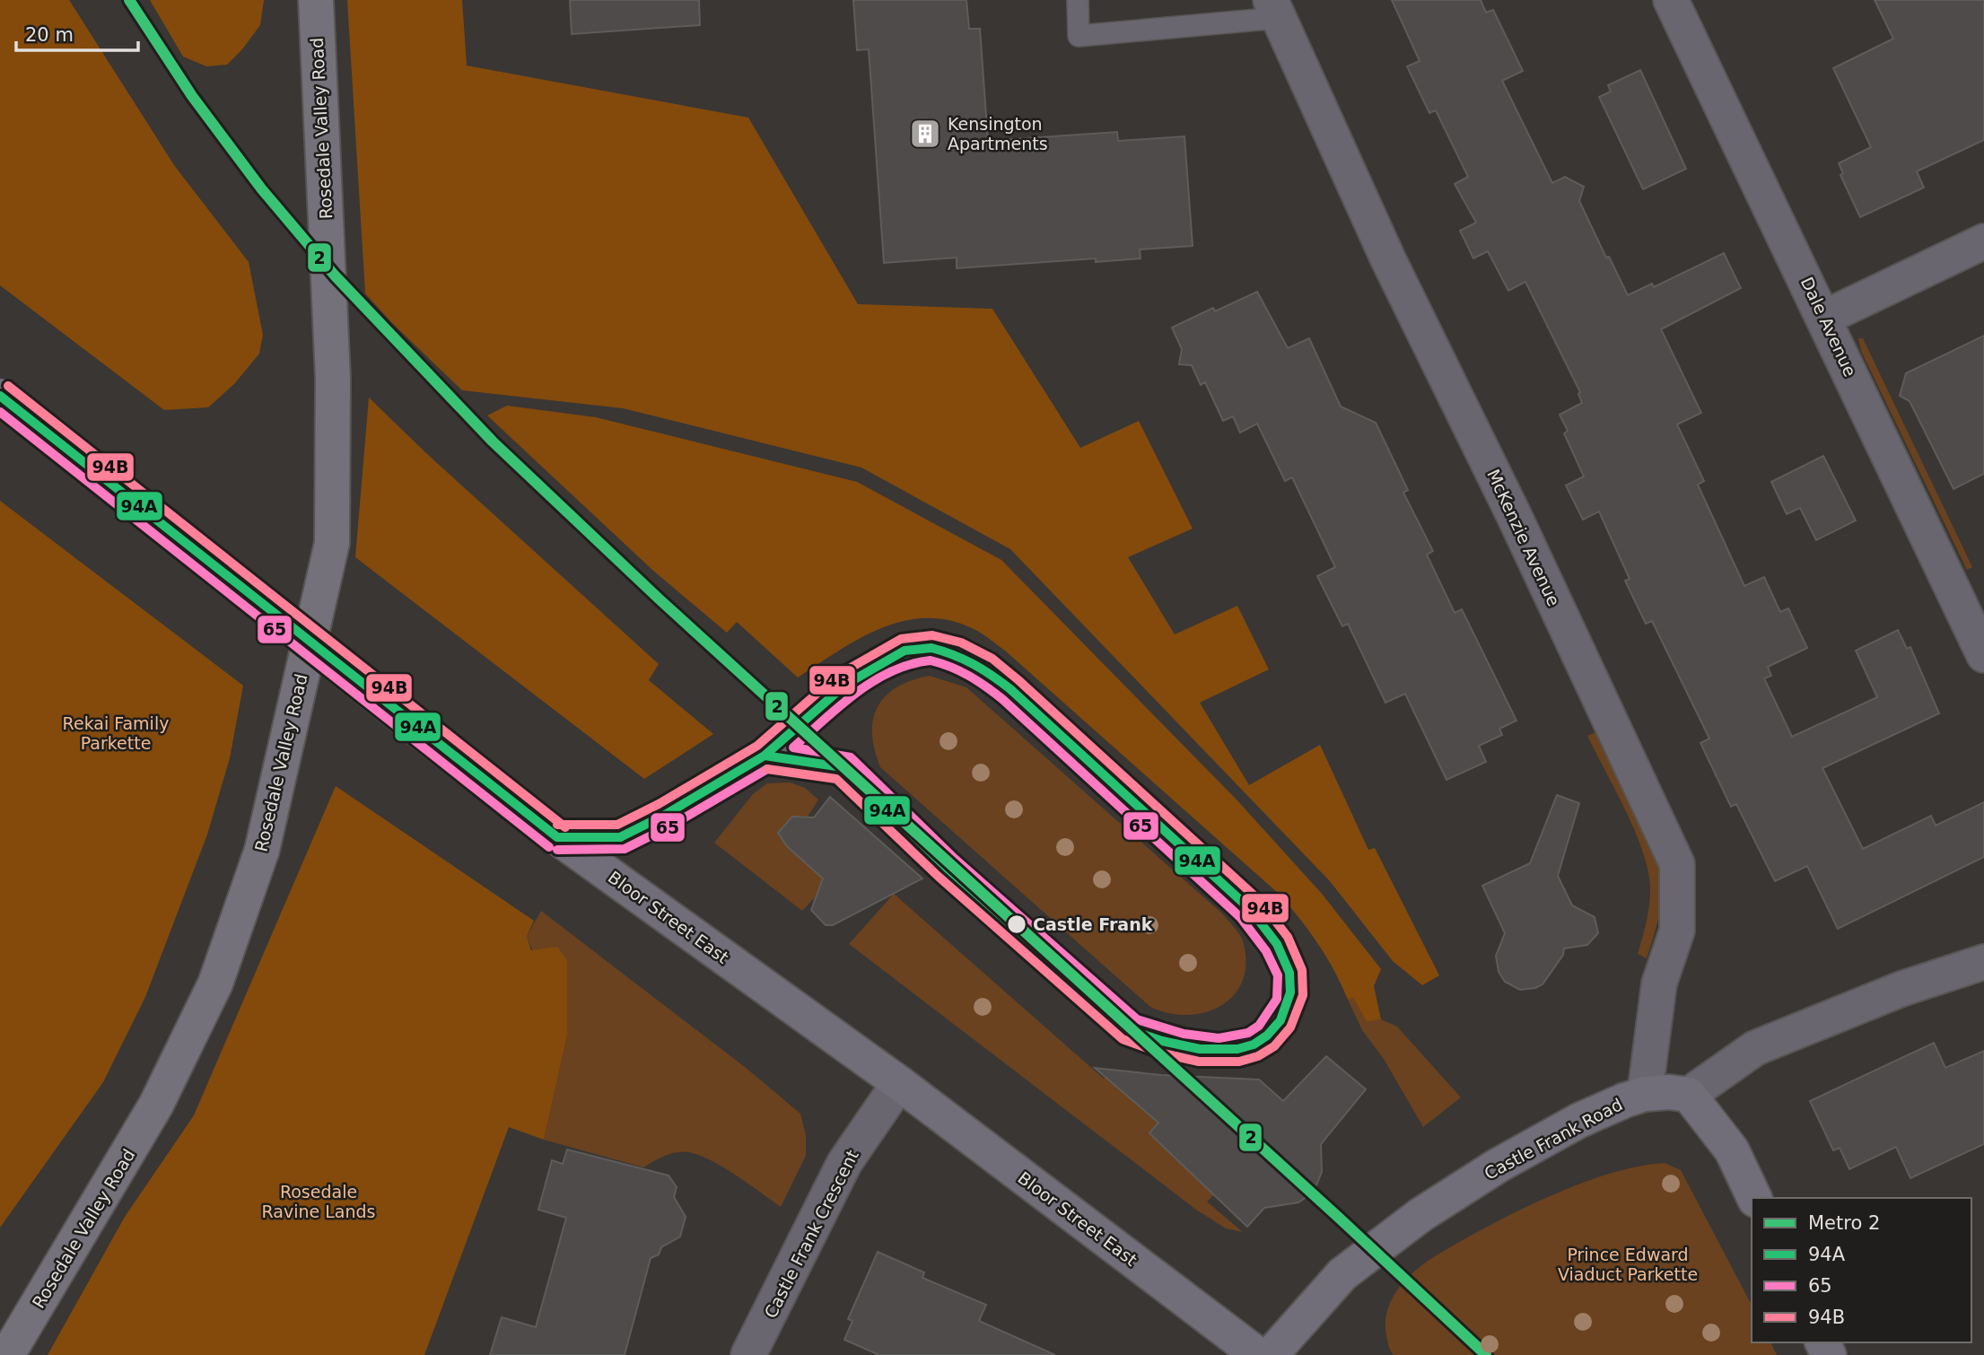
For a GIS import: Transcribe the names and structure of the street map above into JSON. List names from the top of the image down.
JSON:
{
  "streets": {
    "main road": ["Bloor Street East", "Castle Frank Road"],
    "street": [
      "Rosedale Valley Road",
      "Dale Avenue",
      "McKenzie Avenue",
      "Castle Frank Crescent"
    ]
  },
  "crossings": [
    ["McKenzie Avenue", "Castle Frank Road"],
    ["Bloor Street East", "Castle Frank Crescent"]
  ],
  "parks": ["Rekai Family Parkette", "Rosedale Ravine Lands", "Prince Edward Viaduct Parkette"],
  "places": {
    "building": ["Kensington Apartments"],
    "other": ["Castle Frank"]
  },
  "lines": [
    "metro line 2",
    "transit line 94B",
    "transit line 94A",
    "transit line 65"
  ],
  "legend": [
    "Metro 2",
    "94A",
    "65",
    "94B"
  ],
  "scale_bar": "20 m"
}
